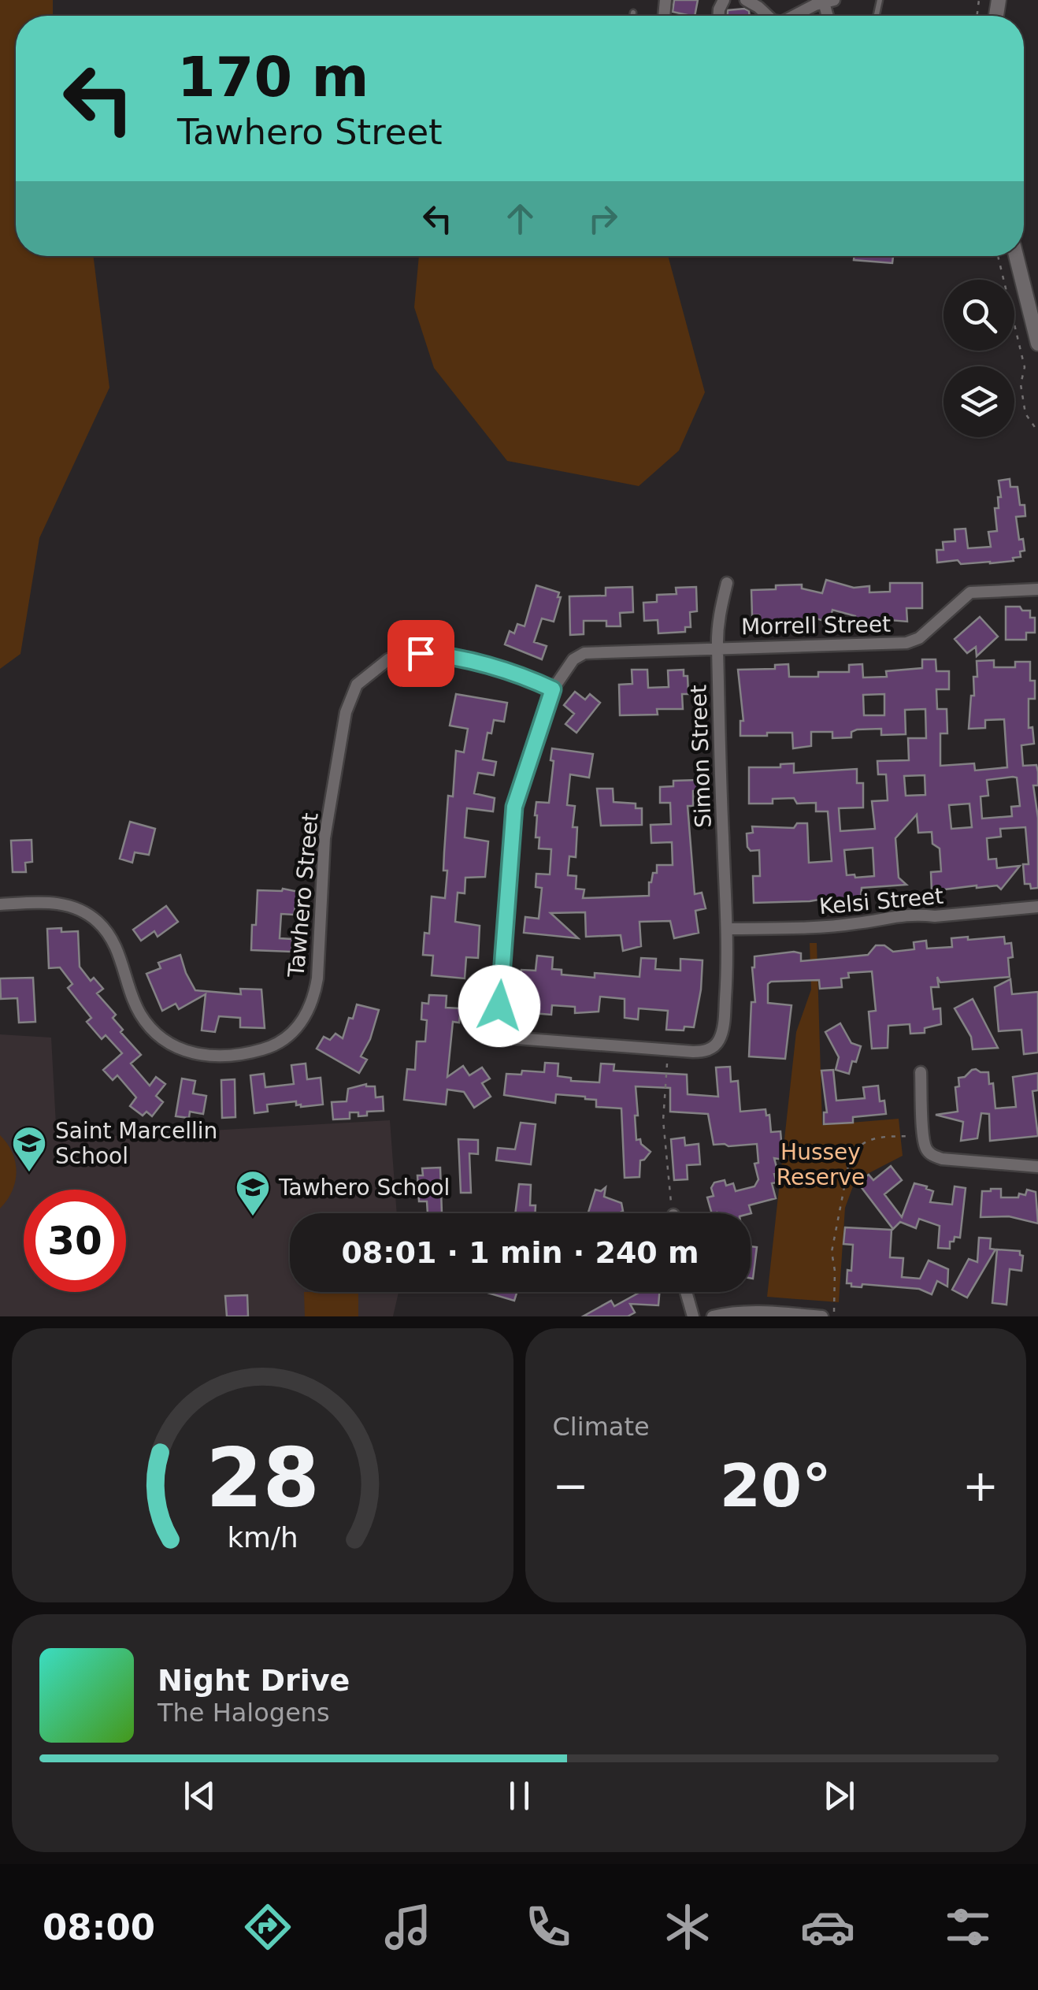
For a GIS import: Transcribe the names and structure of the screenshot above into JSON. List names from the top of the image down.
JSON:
{
  "streets": {
    "street": [
      "Morrell Street",
      "Simon Street",
      "Tawhero Street",
      "Kelsi Street"
    ]
  },
  "crossings": [
    ["Morrell Street", "Simon Street"],
    ["Morrell Street", "Tawhero Street"],
    ["Simon Street", "Tawhero Street"],
    ["Simon Street", "Kelsi Street"]
  ],
  "parks": ["Hussey Reserve"],
  "places": {
    "school or university": ["Saint Marcellin School", "Tawhero School"]
  },
  "page": {
    "turn": ["170 m", "Tawhero Street"],
    "limit": "30",
    "trip": "08:01 · 1 min · 240 m",
    "tile": "Climate",
    "heat": ["−", "20°", "+"],
    "song": ["Night Drive", "The Halogens"],
    "tabs": "08:00",
    "gauge": ["28", "km/h"]
  }
}
